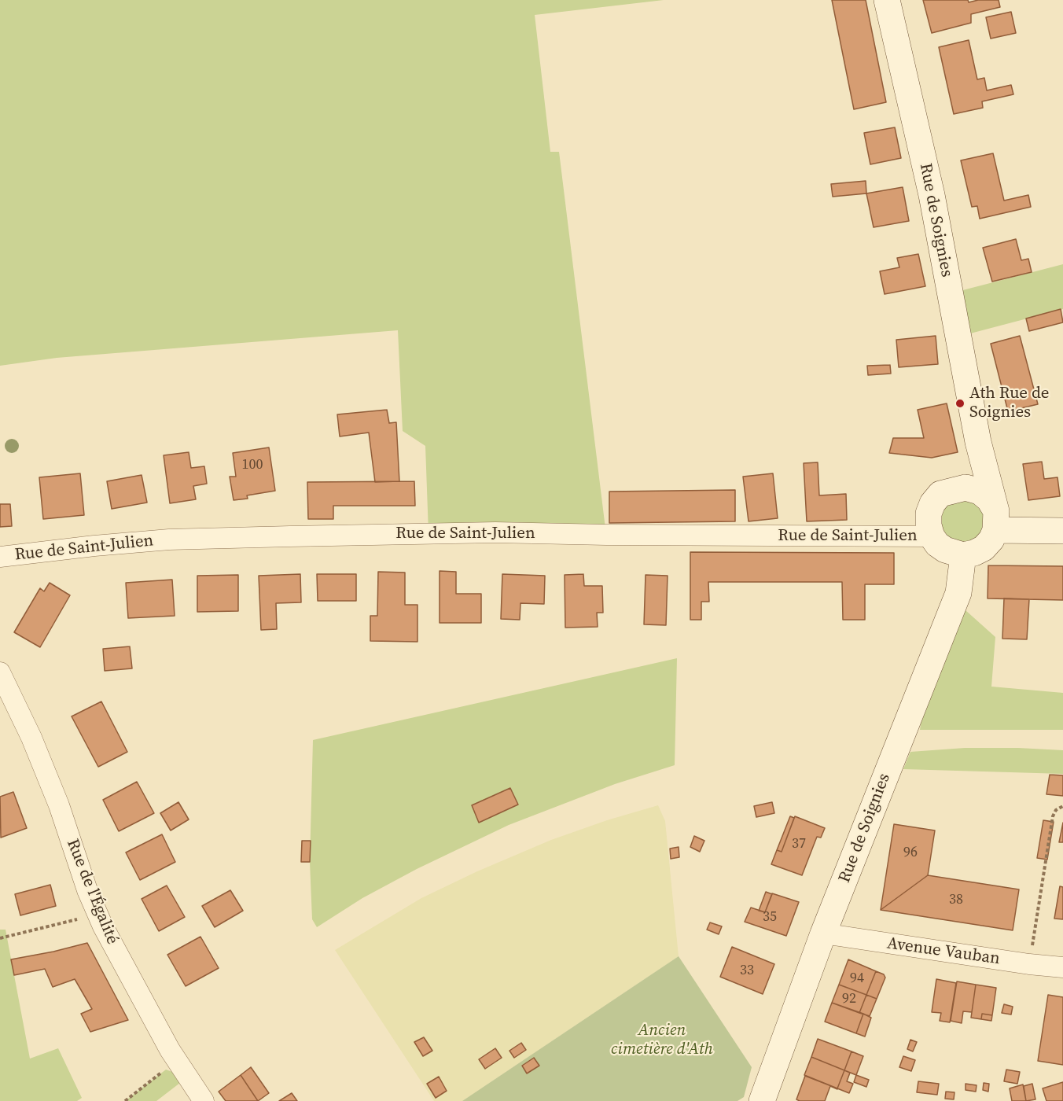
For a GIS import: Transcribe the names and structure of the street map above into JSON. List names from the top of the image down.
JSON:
{
  "streets": {
    "street": [
      "Rue de Soignies",
      "Rue de Saint-Julien",
      "Rue de l'Égalité",
      "Avenue Vauban"
    ]
  },
  "crossings": [
    ["Rue de Soignies", "Rue de Saint-Julien"],
    ["Rue de Soignies", "Avenue Vauban"]
  ],
  "parks": ["Ancien cimetière d'Ath"],
  "places": ["Ath Rue de Soignies"],
  "house_numbers": [
    "100",
    "37",
    "96",
    "38",
    "35",
    "33",
    "94",
    "92"
  ]
}
